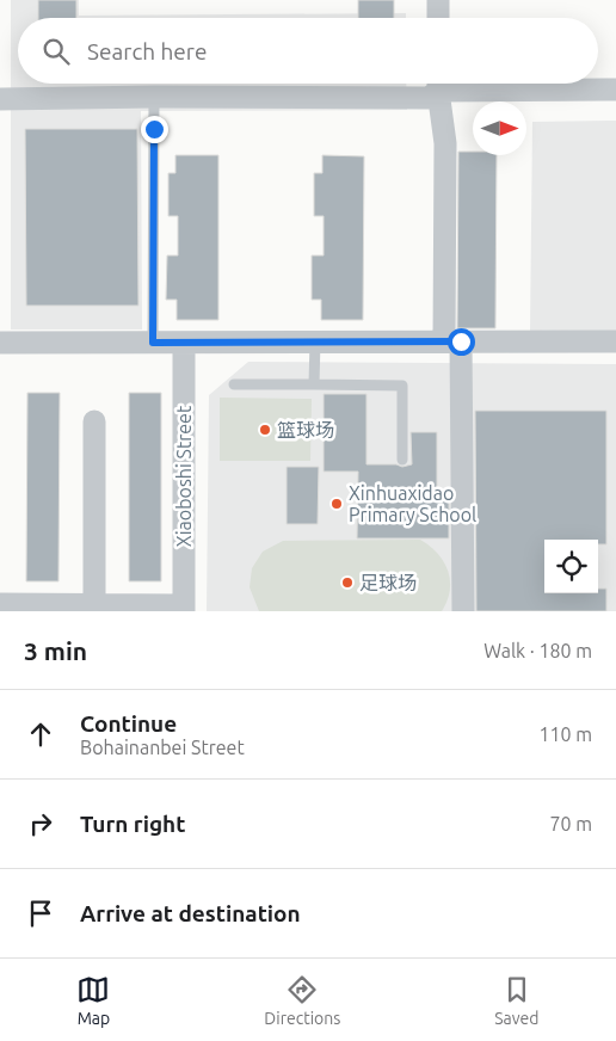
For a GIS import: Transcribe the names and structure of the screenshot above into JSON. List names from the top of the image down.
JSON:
{
  "streets": {
    "street": ["Xiaoboshi Street"]
  },
  "places": ["篮球场", "Xinhuaxidao Primary School", "足球场"],
  "north": "right",
  "page": {
    "search": "Search here",
    "heading": ["3 min", "Walk · 180 m"],
    "list": [
      ["Continue", "Bohainanbei Street", "110 m"],
      ["Turn right", "70 m"],
      "Arrive at destination"
    ],
    "nav": ["Map", "Directions", "Saved"]
  }
}
